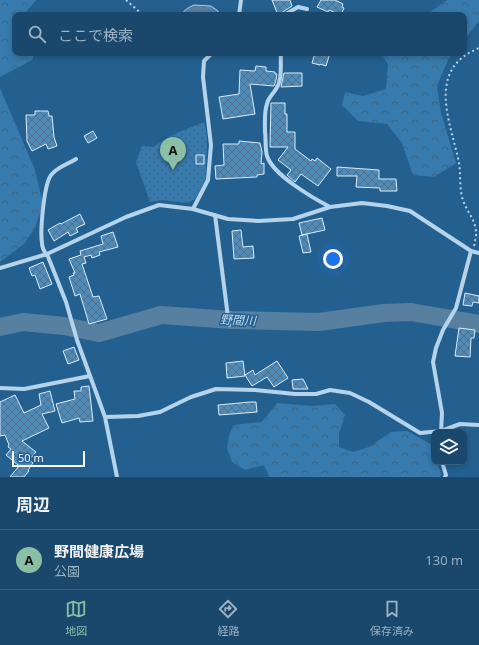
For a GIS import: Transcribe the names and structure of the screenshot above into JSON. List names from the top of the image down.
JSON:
{
  "water": ["野間川"],
  "scale_bar": "50 m",
  "page": {
    "search": "ここで検索",
    "pins": "A",
    "scale": "50 m",
    "heading": "周辺",
    "list": [
      {
        "mark": "A",
        "name": "野間健康広場",
        "note": "公園",
        "value": "130 m"
      }
    ],
    "nav": ["地図", "経路", "保存済み"]
  }
}
